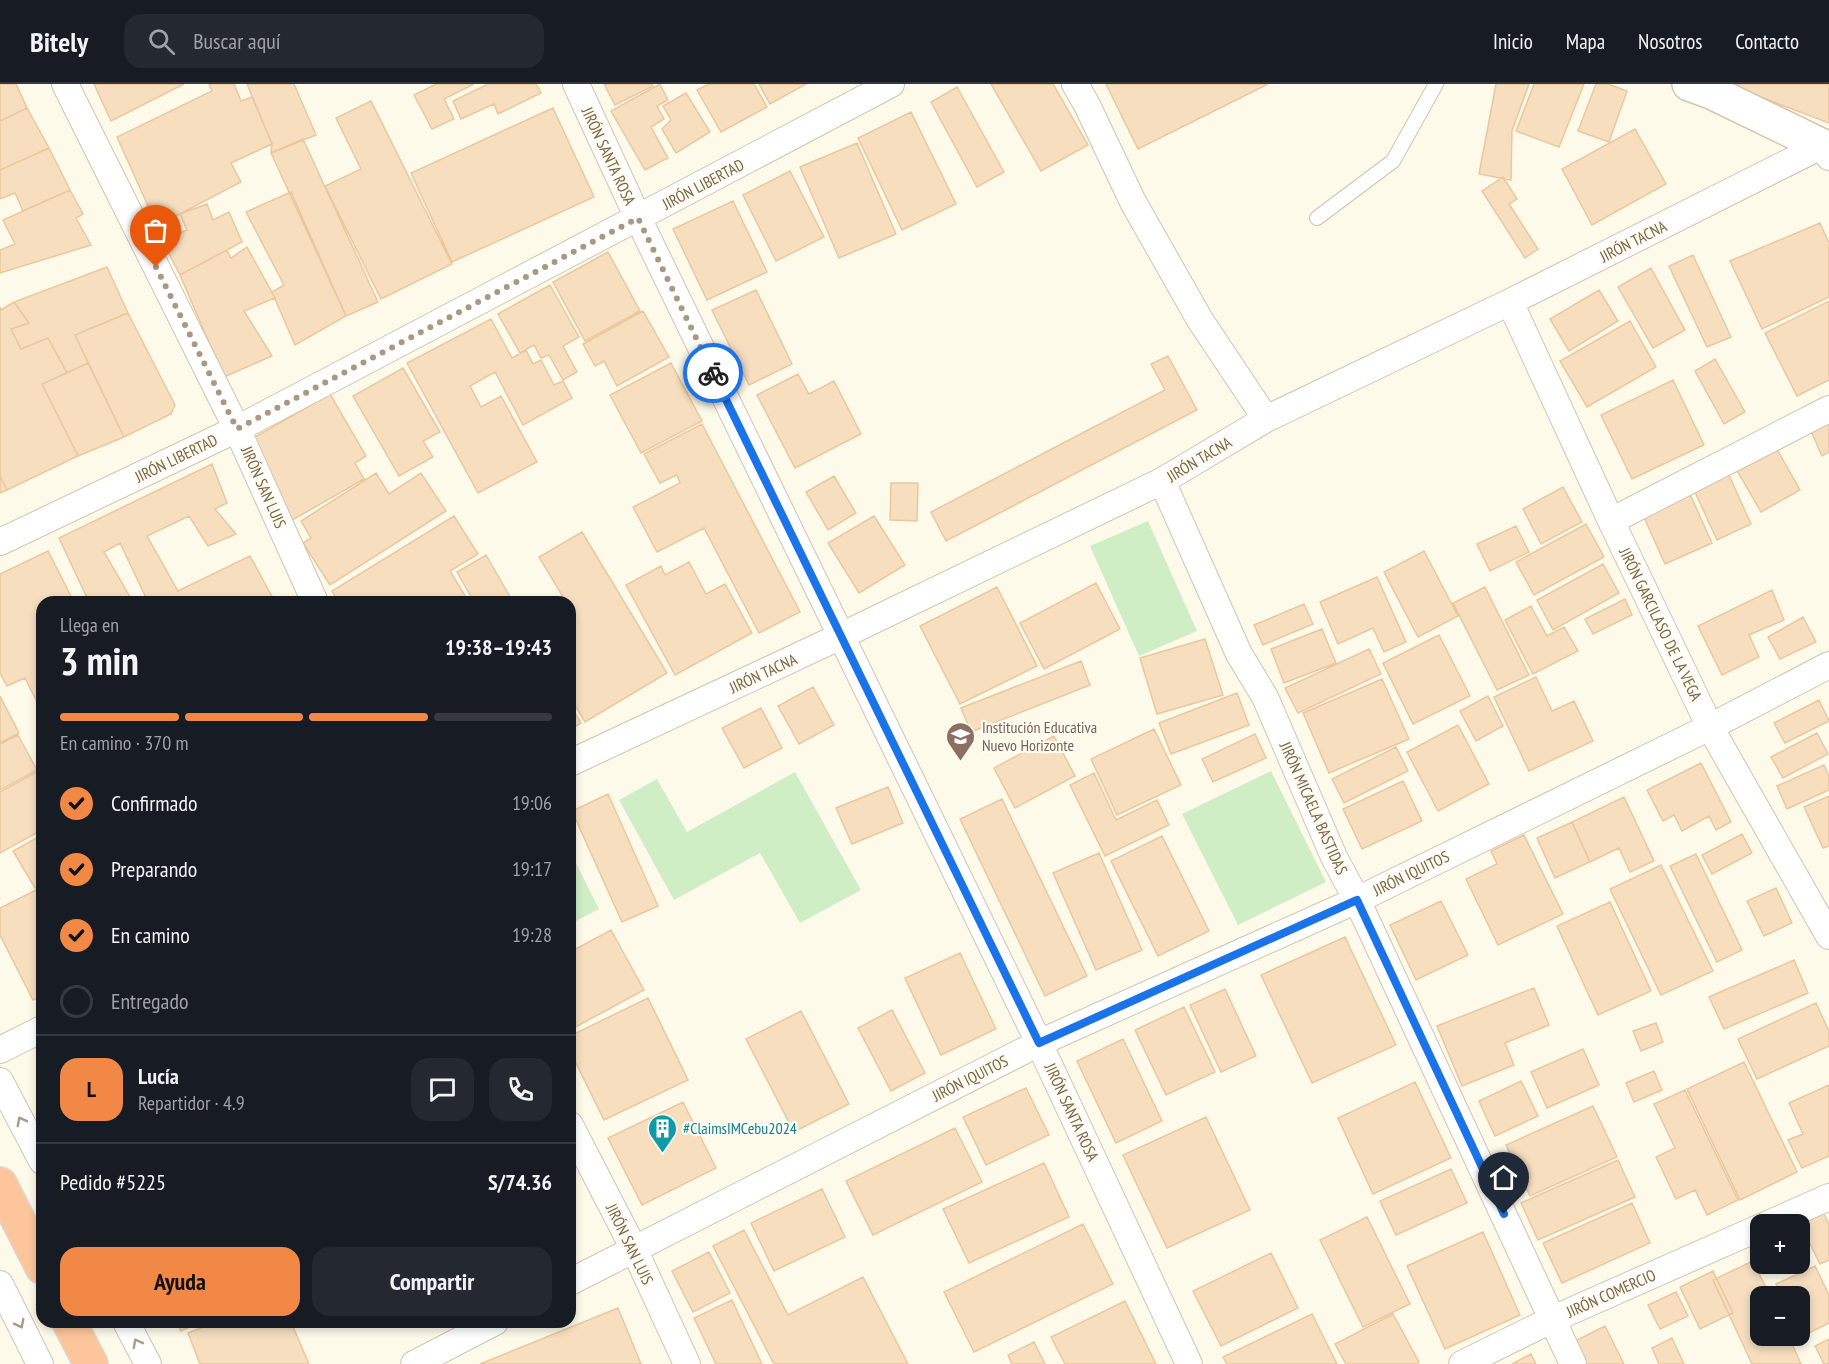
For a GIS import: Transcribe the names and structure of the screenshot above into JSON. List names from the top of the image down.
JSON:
{
  "streets": {
    "street": [
      "JIRÓN SANTA ROSA",
      "JIRÓN LIBERTAD",
      "JIRÓN TACNA",
      "JIRÓN SAN LUIS",
      "JIRÓN GARCILASO DE LA VEGA",
      "JIRÓN MICAELA BASTIDAS",
      "JIRÓN IQUITOS",
      "JIRÓN COMERCIO"
    ]
  },
  "crossings": [
    ["JIRÓN SANTA ROSA", "JIRÓN LIBERTAD"],
    ["JIRÓN SANTA ROSA", "JIRÓN TACNA"],
    ["JIRÓN SANTA ROSA", "JIRÓN IQUITOS"],
    ["JIRÓN LIBERTAD", "JIRÓN SAN LUIS"],
    ["JIRÓN TACNA", "JIRÓN GARCILASO DE LA VEGA"],
    ["JIRÓN TACNA", "JIRÓN MICAELA BASTIDAS"],
    ["JIRÓN SAN LUIS", "JIRÓN IQUITOS"],
    ["JIRÓN GARCILASO DE LA VEGA", "JIRÓN IQUITOS"],
    ["JIRÓN MICAELA BASTIDAS", "JIRÓN IQUITOS"],
    ["JIRÓN MICAELA BASTIDAS", "JIRÓN COMERCIO"]
  ],
  "places": {
    "school or university": ["Institución Educativa Nuevo Horizonte"],
    "building": ["#ClaimsIMCebu2024"]
  },
  "page": {
    "header": "Bitely",
    "search": "Buscar aquí",
    "nav": [
      "Inicio",
      "Mapa",
      "Nosotros",
      "Contacto"
    ],
    "heading": ["3 min", "Llega en", "19:38–19:43"],
    "panel": [
      "Lucía",
      "Repartidor · 4.9",
      "Pedido #5225",
      "S/74.36"
    ],
    "bar": "En camino · 370 m",
    "list": [
      ["Confirmado", "19:06"],
      ["Preparando", "19:17"],
      ["En camino", "19:28"],
      "Entregado"
    ],
    "round": "L",
    "map_buttons": ["+", "−"],
    "buttons": ["Ayuda", "Compartir"]
  }
}
